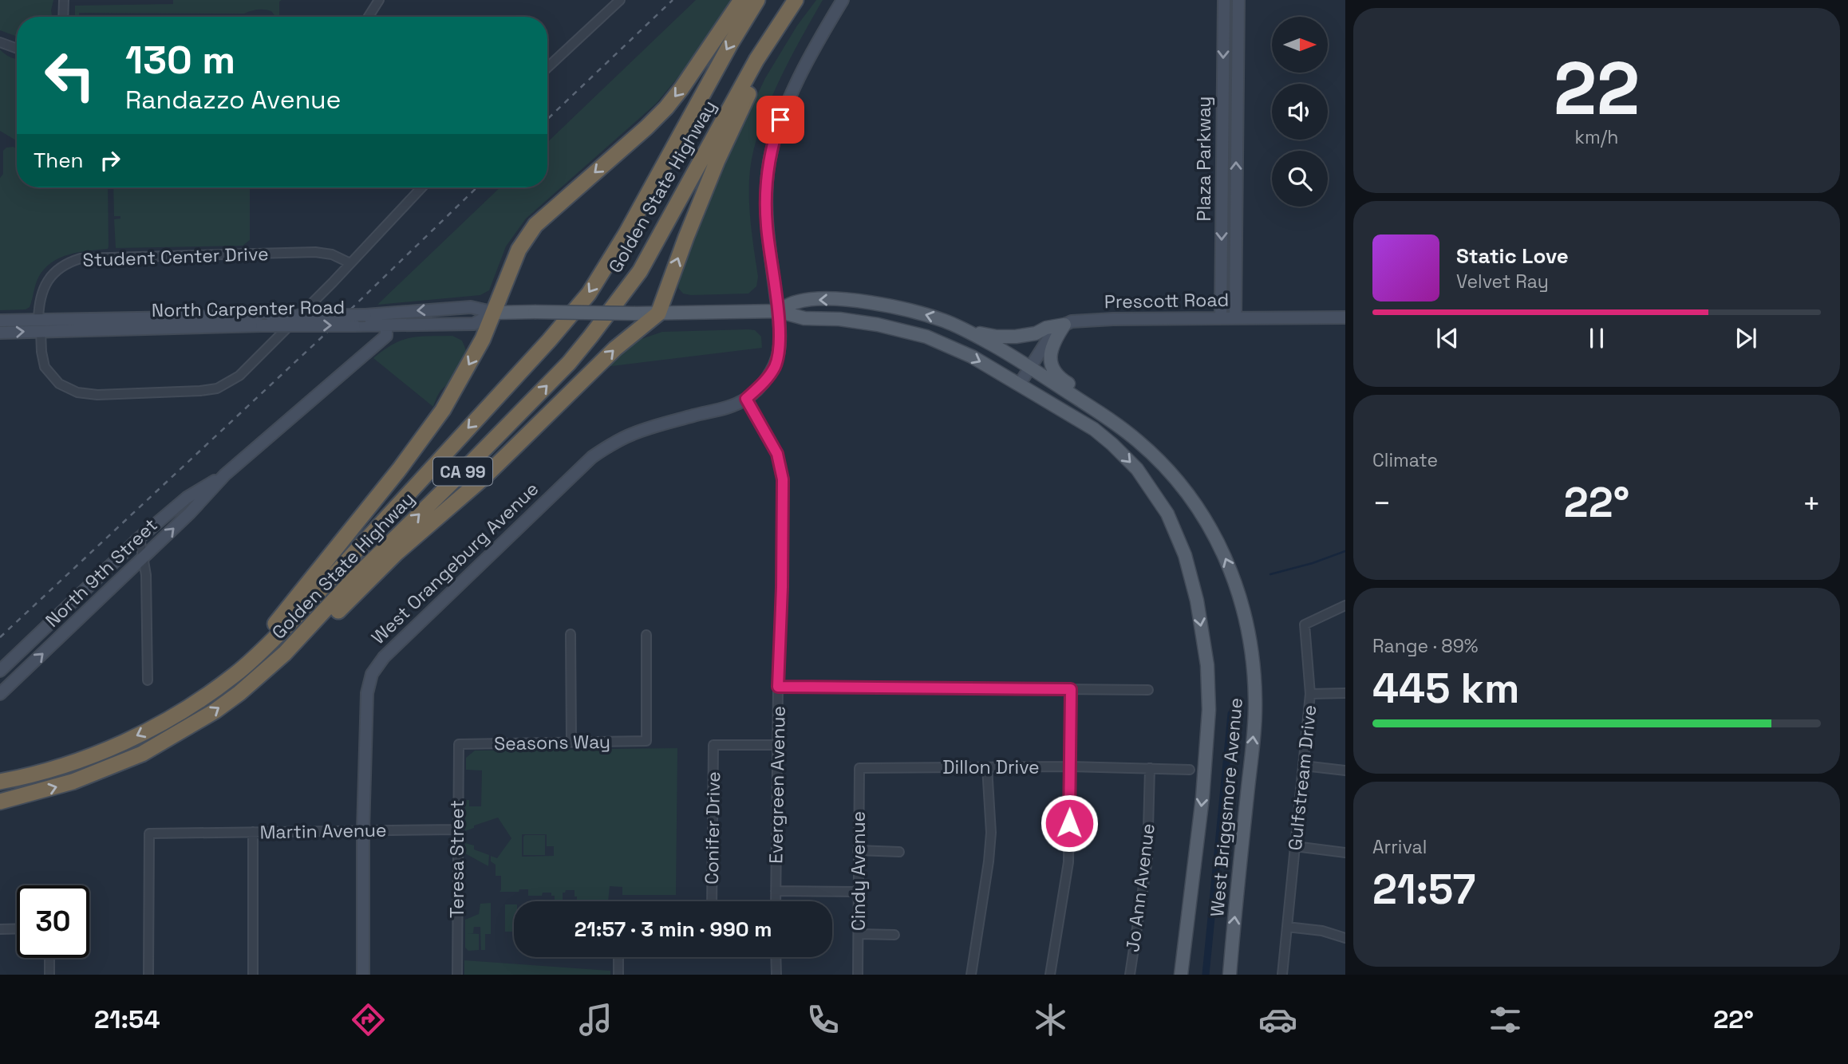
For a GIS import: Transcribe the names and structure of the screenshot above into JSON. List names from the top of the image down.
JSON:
{
  "streets": {
    "highway": ["Golden State Highway", "CA 99"],
    "main road": ["North Carpenter Road", "West Briggsmore Avenue"],
    "street": [
      "Plaza Parkway",
      "Student Center Drive",
      "Prescott Road",
      "West Orangeburg Avenue",
      "North 9th Street",
      "Seasons Way",
      "Dillon Drive",
      "Gulfstream Drive",
      "Evergreen Avenue",
      "Conifer Drive",
      "Martin Avenue",
      "Teresa Street",
      "Cindy Avenue",
      "Jo Ann Avenue"
    ]
  },
  "crossings": [
    ["Plaza Parkway", "Prescott Road"],
    ["Student Center Drive", "North Carpenter Road"],
    ["North Carpenter Road", "North 9th Street"],
    ["North Carpenter Road", "West Briggsmore Avenue"],
    ["West Orangeburg Avenue", "Evergreen Avenue"],
    ["West Orangeburg Avenue", "West Briggsmore Avenue"],
    ["West Orangeburg Avenue", "Martin Avenue"],
    ["Seasons Way", "Teresa Street"],
    ["Dillon Drive", "Cindy Avenue"],
    ["Dillon Drive", "Jo Ann Avenue"],
    ["Evergreen Avenue", "Conifer Drive"],
    ["Martin Avenue", "Teresa Street"]
  ],
  "north": "right",
  "page": {
    "tile": [
      ["22", "km/h"],
      "Climate",
      ["Range · 89%", "445 km"],
      ["Arrival", "21:57"]
    ],
    "turn": ["130 m", "Randazzo Avenue"],
    "then": "Then",
    "song": ["Static Love", "Velvet Ray"],
    "heat": ["−", "22°", "+"],
    "limit": "30",
    "trip": "21:57 · 3 min · 990 m",
    "tabs": ["21:54", "22°"]
  }
}
